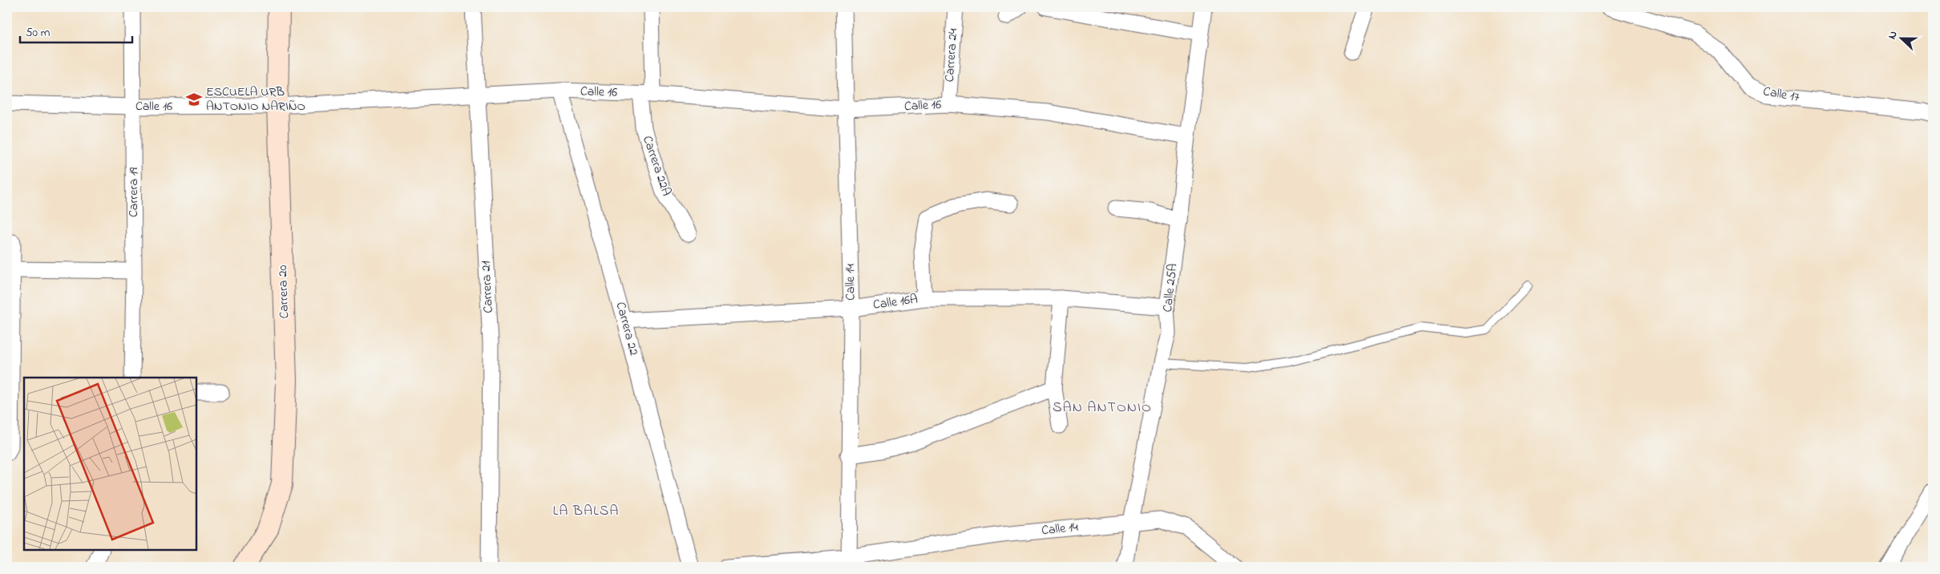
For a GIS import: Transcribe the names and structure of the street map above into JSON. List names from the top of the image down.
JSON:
{
  "streets": {
    "street": [
      "Carrera 24",
      "Calle 16",
      "Calle 17",
      "Carrera 22A",
      "Carrera 19",
      "Calle 14",
      "Carrera 21",
      "Calle 25A",
      "Carrera 20",
      "Calle 16A",
      "Carrera 22"
    ]
  },
  "crossings": [
    ["Carrera 24", "Calle 16"],
    ["Calle 16", "Carrera 22A"],
    ["Calle 16", "Carrera 19"],
    ["Calle 16", "Calle 14"],
    ["Calle 16", "Carrera 21"],
    ["Calle 16", "Calle 25A"],
    ["Calle 16", "Carrera 20"],
    ["Calle 16", "Carrera 22"],
    ["Calle 14", "Calle 25A"],
    ["Calle 14", "Calle 16A"],
    ["Calle 25A", "Calle 16A"],
    ["Calle 16A", "Carrera 22"]
  ],
  "districts": ["SAN ANTONIO", "LA BALSA"],
  "places": {
    "school or university": ["ESCUELA URB ANTONIO NARIÑO"]
  },
  "scale_bar": "50 m",
  "north": "left"
}
